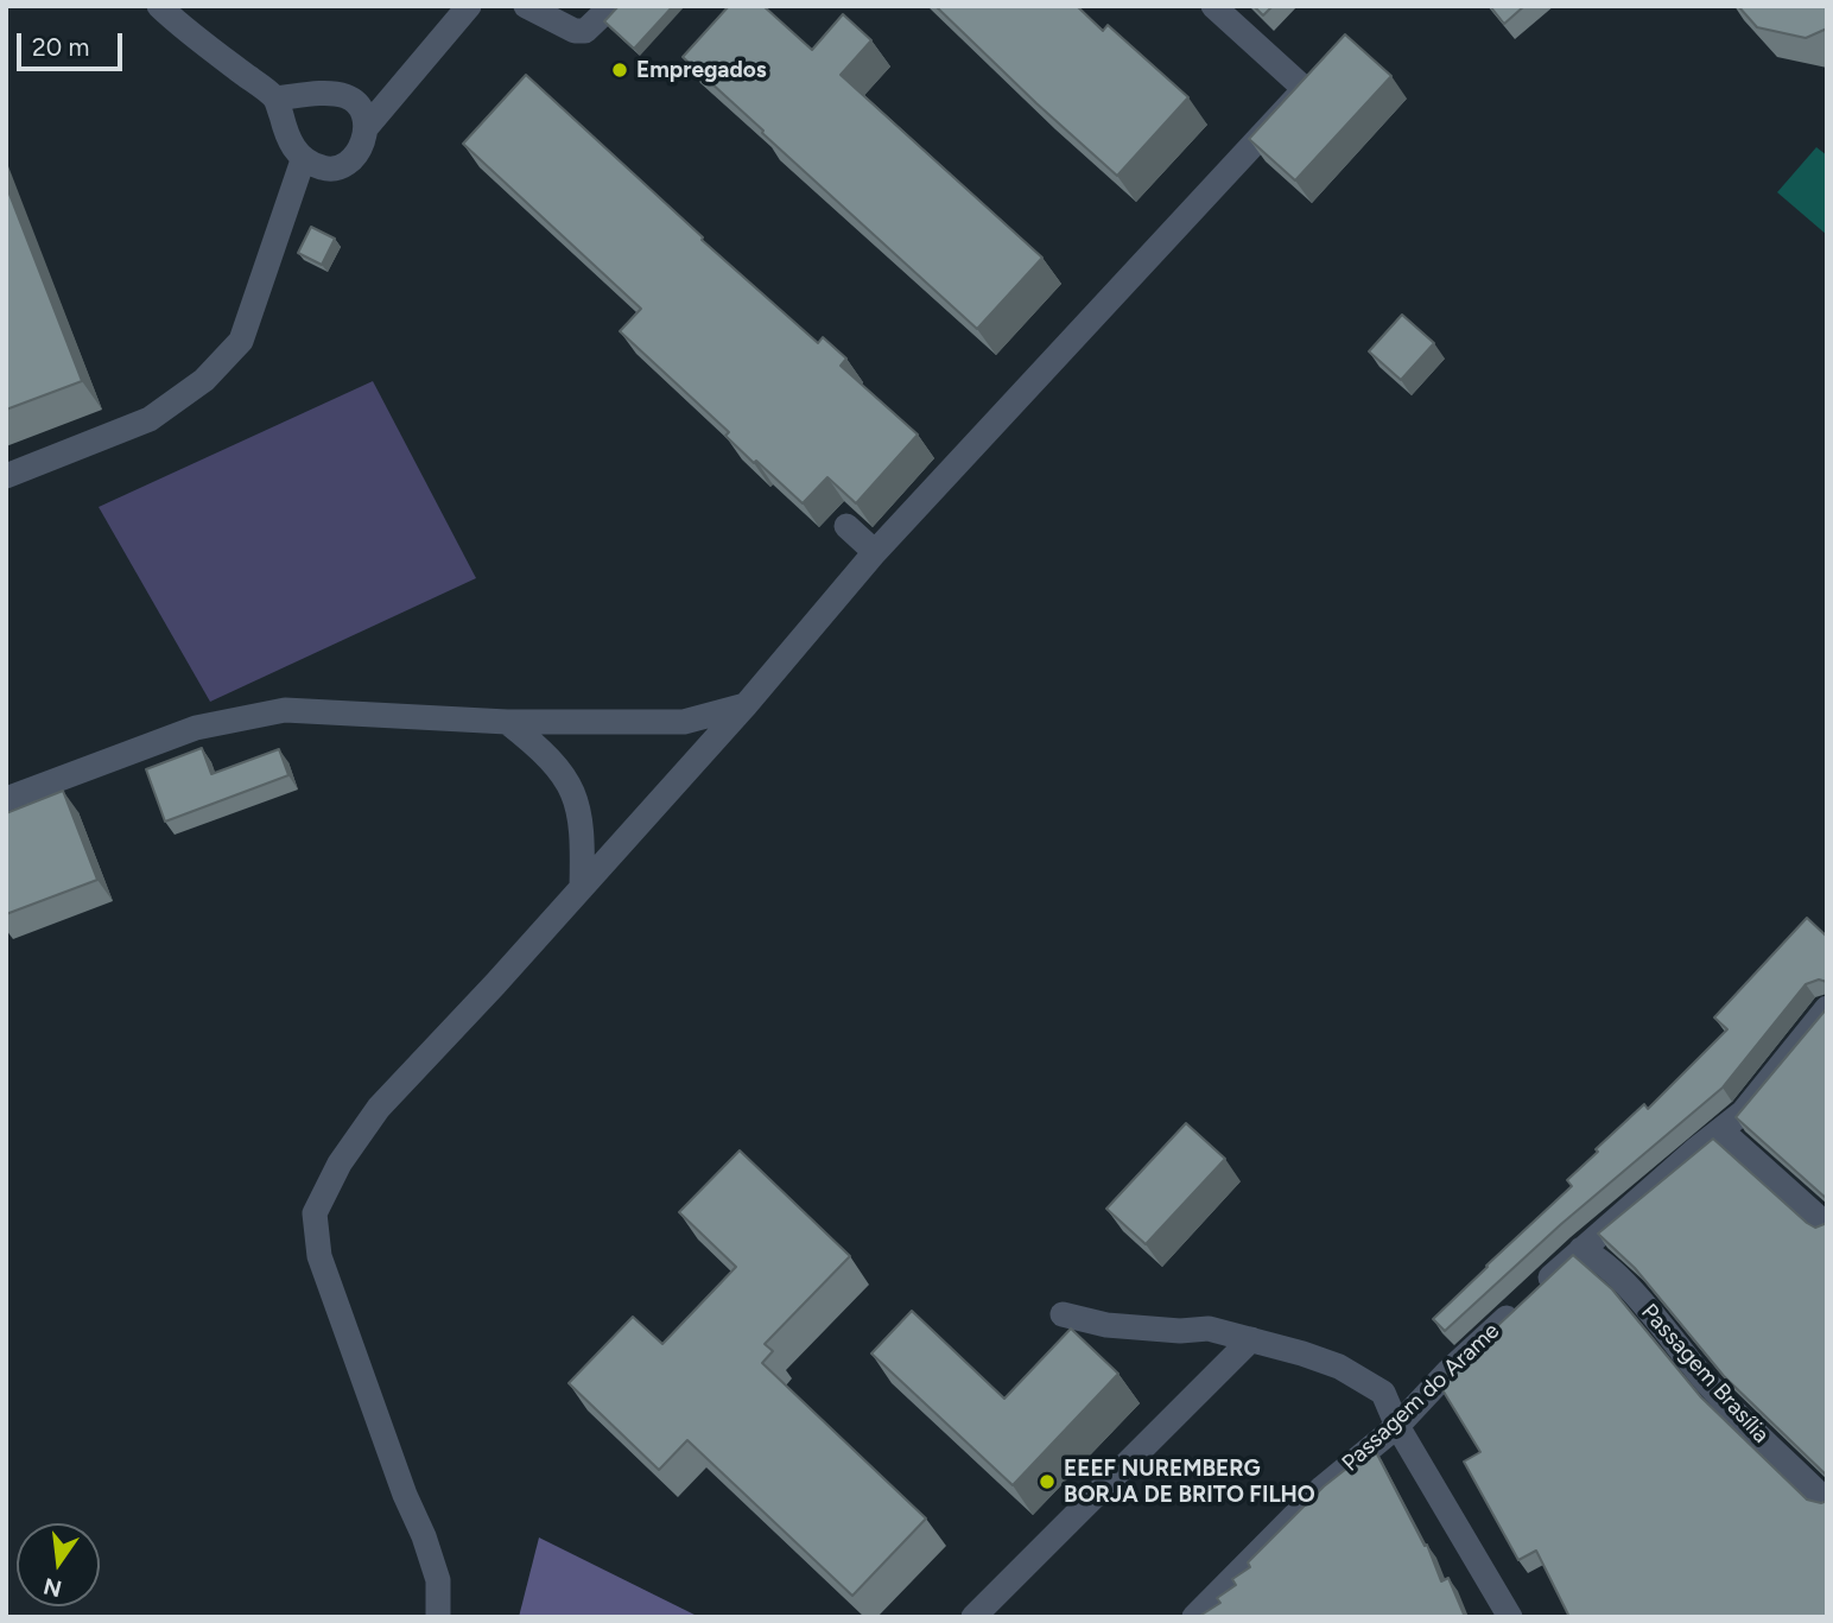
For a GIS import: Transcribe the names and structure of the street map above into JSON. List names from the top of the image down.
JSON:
{
  "streets": {
    "street": ["Passagem Brasília", "Passagem do Arame"]
  },
  "crossings": [
    ["Passagem Brasília", "Passagem do Arame"]
  ],
  "places": ["Empregados", "EEEF NUREMBERG BORJA DE BRITO FILHO"],
  "scale_bar": "20 m",
  "north": "bottom"
}
